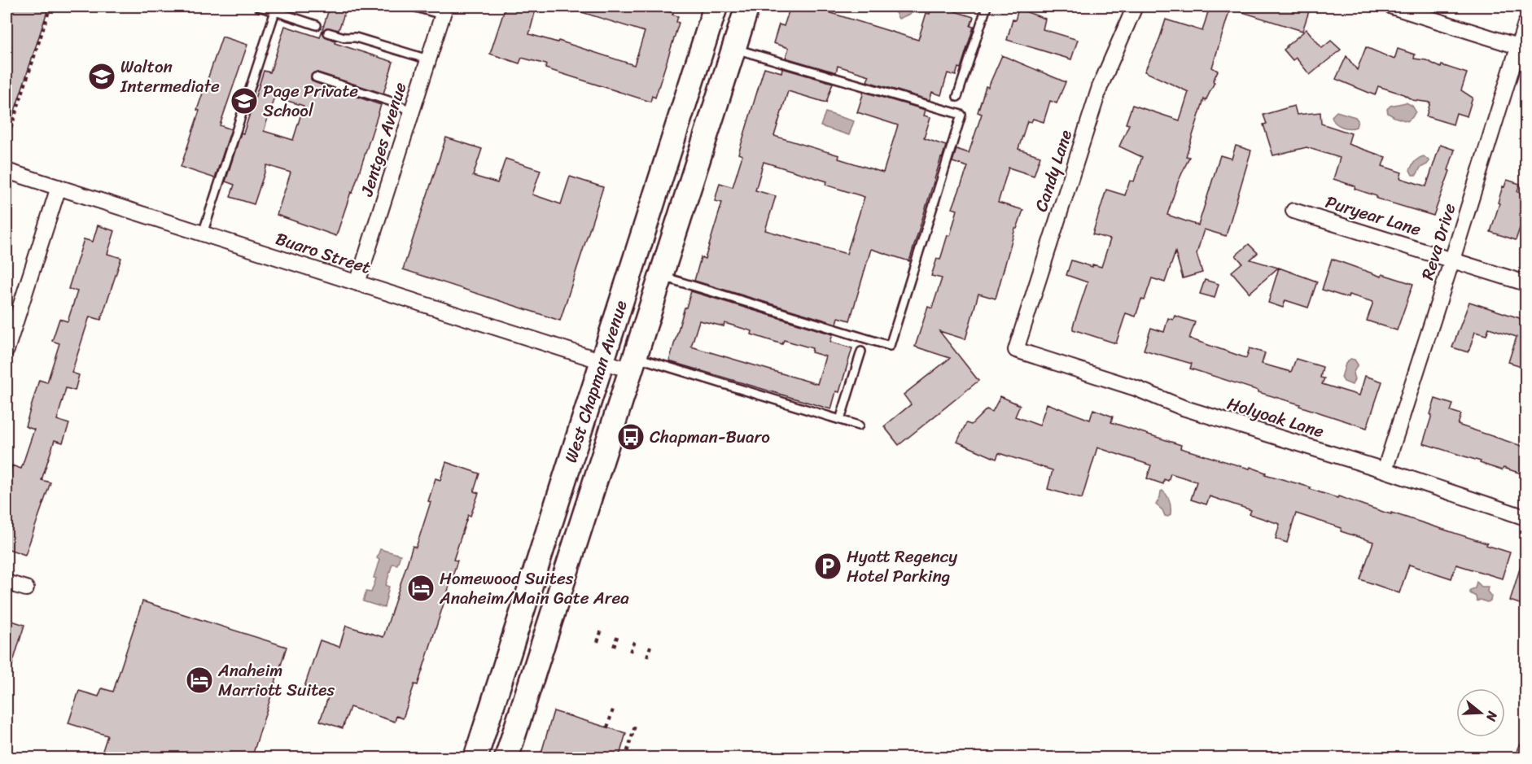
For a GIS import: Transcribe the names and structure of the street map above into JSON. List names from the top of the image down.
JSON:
{
  "streets": {
    "main road": ["West Chapman Avenue"],
    "street": [
      "Jentges Avenue",
      "Candy Lane",
      "Puryear Lane",
      "Reva Drive",
      "Buaro Street",
      "Holyoak Lane"
    ]
  },
  "crossings": [
    ["Jentges Avenue", "Buaro Street"],
    ["Candy Lane", "Holyoak Lane"],
    ["Puryear Lane", "Reva Drive"],
    ["Reva Drive", "Holyoak Lane"],
    ["Buaro Street", "West Chapman Avenue"]
  ],
  "places": {
    "school or university": ["Walton Intermediate", "Page Private School"],
    "bus stop": ["Chapman-Buaro"],
    "parking": ["Hyatt Regency Hotel Parking"],
    "hotel": ["Homewood Suites Anaheim/Main Gate Area", "Anaheim Marriott Suites"]
  },
  "north": "right"
}
